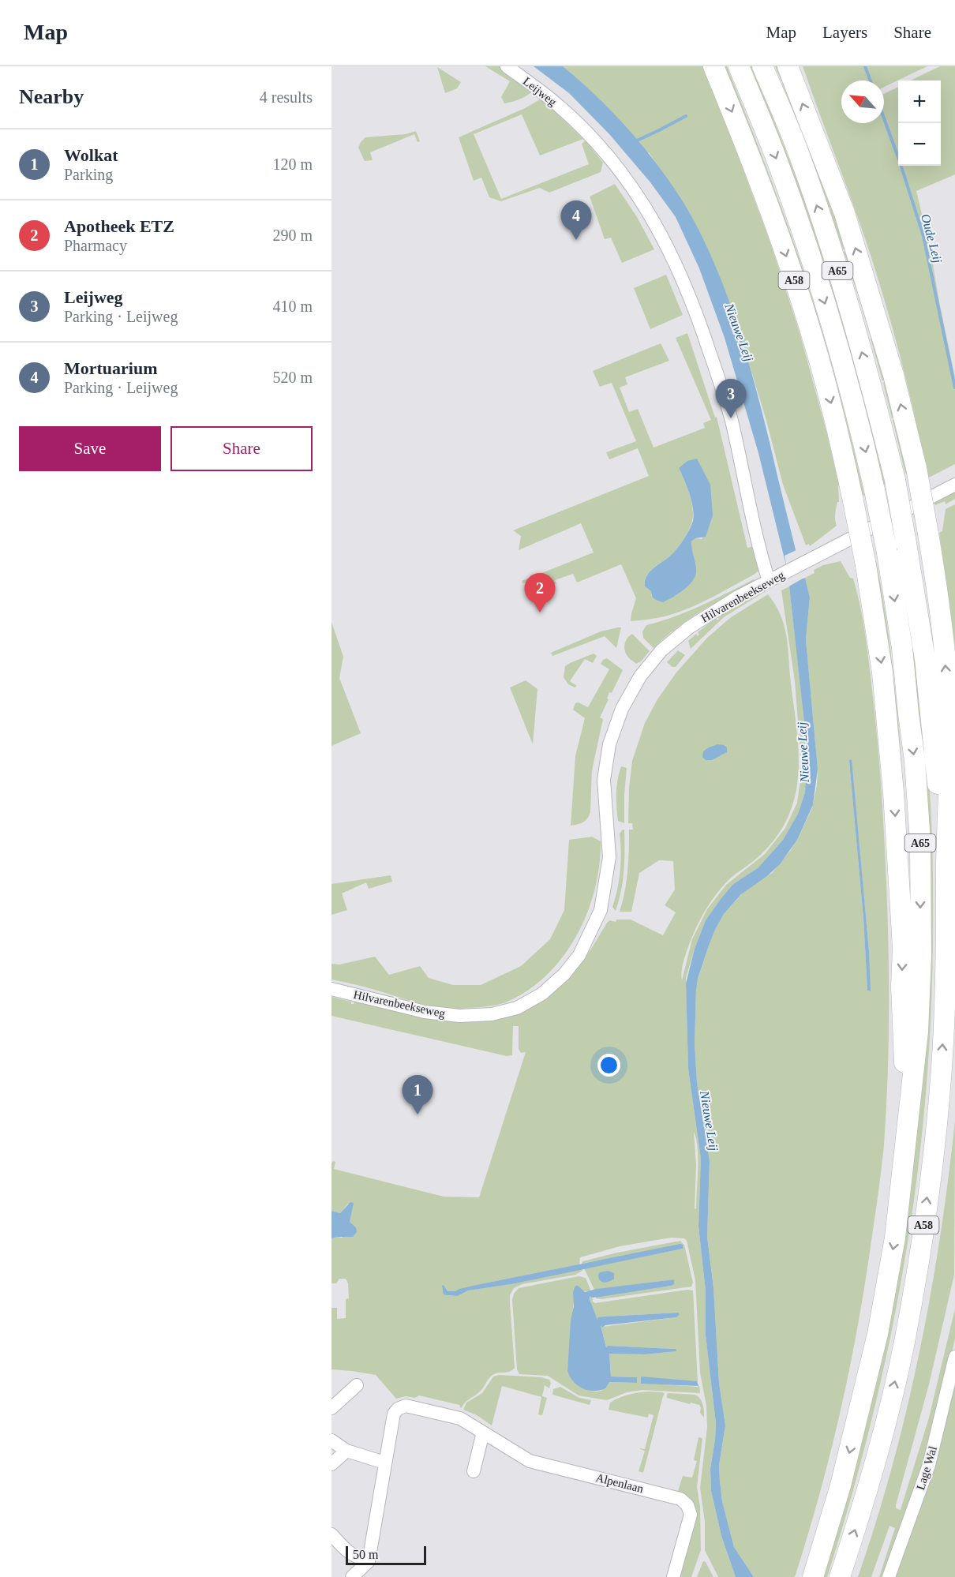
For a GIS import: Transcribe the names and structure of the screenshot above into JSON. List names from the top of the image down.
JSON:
{
  "streets": {
    "highway": ["A65", "A58"],
    "street": [
      "Leijweg",
      "Hilvarenbeekseweg",
      "Lage Wal",
      "Alpenlaan"
    ]
  },
  "crossings": [
    ["Leijweg", "Hilvarenbeekseweg"],
    ["A65", "A58"]
  ],
  "water": ["Oude Leij", "Nieuwe Leij"],
  "scale_bar": "50 m",
  "north": "top left",
  "page": {
    "header": "Map",
    "nav": ["Map", "Layers", "Share"],
    "heading": ["Nearby", "4 results"],
    "map_buttons": ["+", "−"],
    "list": [
      {
        "mark": "1",
        "name": "Wolkat",
        "note": "Parking",
        "value": "120 m"
      },
      {
        "mark": "2",
        "name": "Apotheek ETZ",
        "note": "Pharmacy",
        "value": "290 m"
      },
      {
        "mark": "3",
        "name": "Leijweg",
        "note": "Parking · Leijweg",
        "value": "410 m"
      },
      {
        "mark": "4",
        "name": "Mortuarium",
        "note": "Parking · Leijweg",
        "value": "520 m"
      }
    ],
    "pins": [
      "4",
      "3",
      "2",
      "1"
    ],
    "buttons": ["Save", "Share"],
    "scale": "50 m"
  }
}
